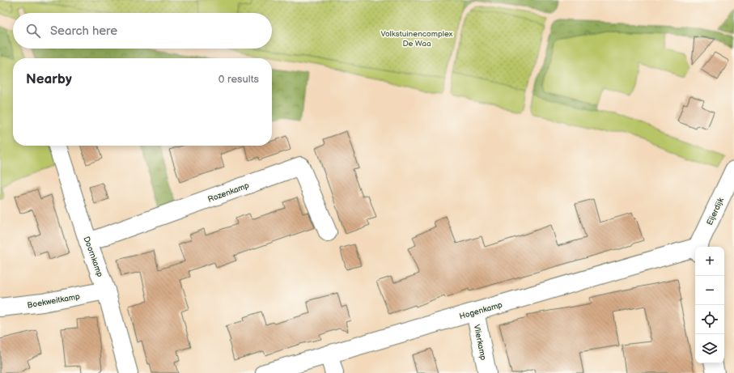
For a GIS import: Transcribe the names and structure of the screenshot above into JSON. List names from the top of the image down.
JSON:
{
  "streets": {
    "street": [
      "Rozenkamp",
      "Eijerdijk",
      "Doornkamp",
      "Boekweitkamp",
      "Hogenkamp",
      "Vlierkamp"
    ]
  },
  "crossings": [
    ["Rozenkamp", "Doornkamp"],
    ["Doornkamp", "Boekweitkamp"],
    ["Hogenkamp", "Vlierkamp"]
  ],
  "parks": ["Volkstuinencomplex De Waa"],
  "page": {
    "search": "Search here",
    "heading": ["Nearby", "0 results"],
    "map_buttons": ["+", "−"]
  }
}
